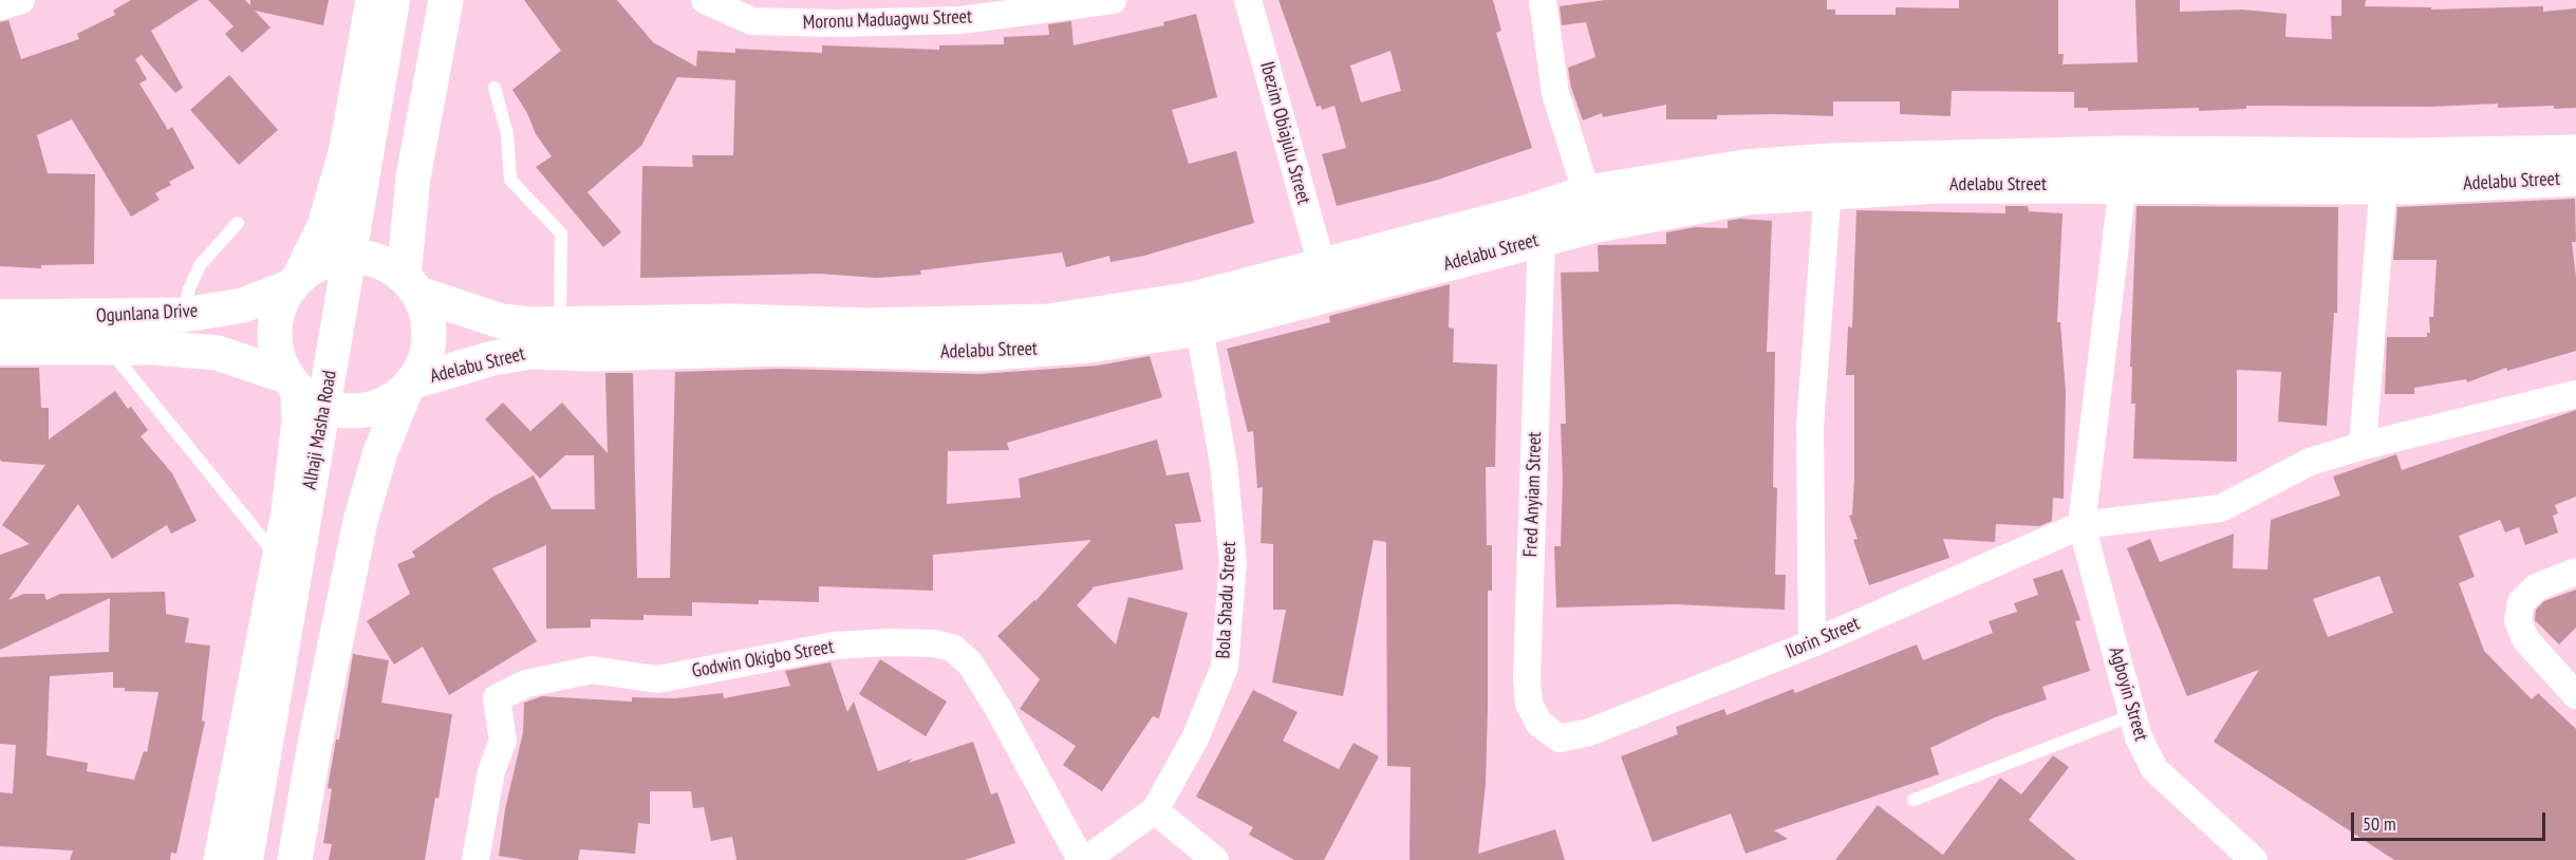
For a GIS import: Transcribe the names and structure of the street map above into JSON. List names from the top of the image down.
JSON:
{
  "streets": {
    "main road": ["Adelabu Street", "Ogunlana Drive"],
    "street": [
      "Moronu Maduagwu Street",
      "Ibezim Obiajulu Street",
      "Alhaji Masha Road",
      "Fred Anyiam Street",
      "Bola Shadu Street",
      "Ilorin Street",
      "Godwin Okigbo Street",
      "Agboyin Street"
    ]
  },
  "crossings": [
    ["Ibezim Obiajulu Street", "Adelabu Street"],
    ["Adelabu Street", "Ogunlana Drive"],
    ["Adelabu Street", "Fred Anyiam Street"],
    ["Adelabu Street", "Bola Shadu Street"],
    ["Fred Anyiam Street", "Ilorin Street"],
    ["Bola Shadu Street", "Godwin Okigbo Street"],
    ["Ilorin Street", "Agboyin Street"]
  ],
  "scale_bar": "50 m"
}
